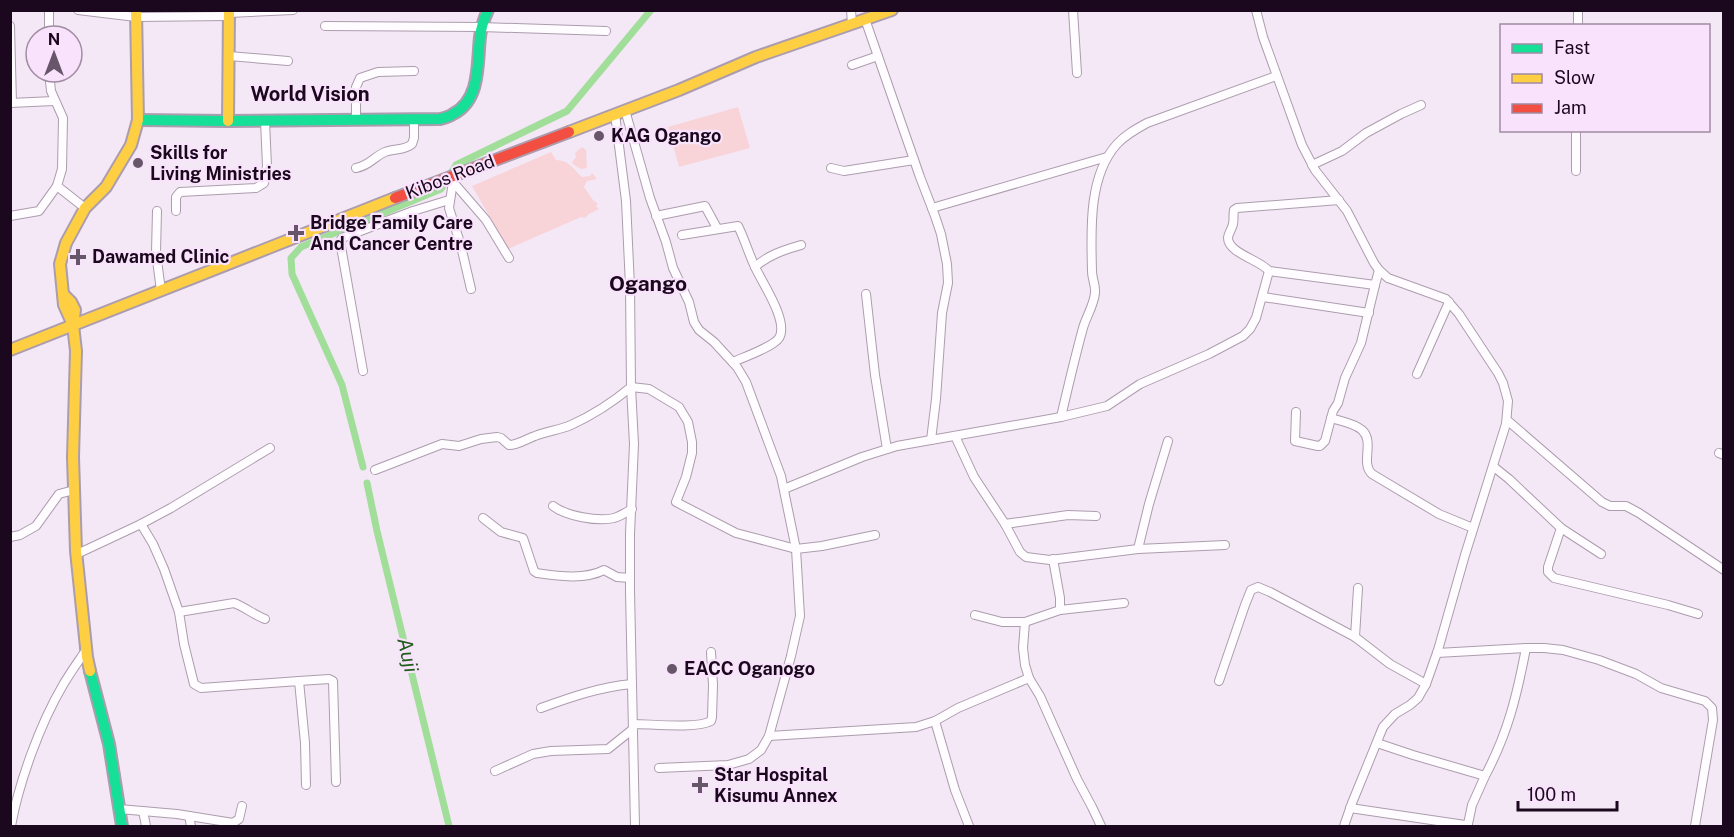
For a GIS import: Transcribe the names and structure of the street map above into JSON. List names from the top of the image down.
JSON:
{
  "streets": {
    "street": ["Kibos Road"]
  },
  "districts": ["World Vision", "Ogango"],
  "water": ["Auji"],
  "places": {
    "other": ["KAG Ogango", "Skills for Living Ministries", "EACC Oganogo"],
    "health": ["Bridge Family Care And Cancer Centre", "Dawamed Clinic", "Star Hospital Kisumu Annex"]
  },
  "legend": ["Fast", "Slow", "Jam"],
  "scale_bar": "100 m",
  "north": "top"
}
